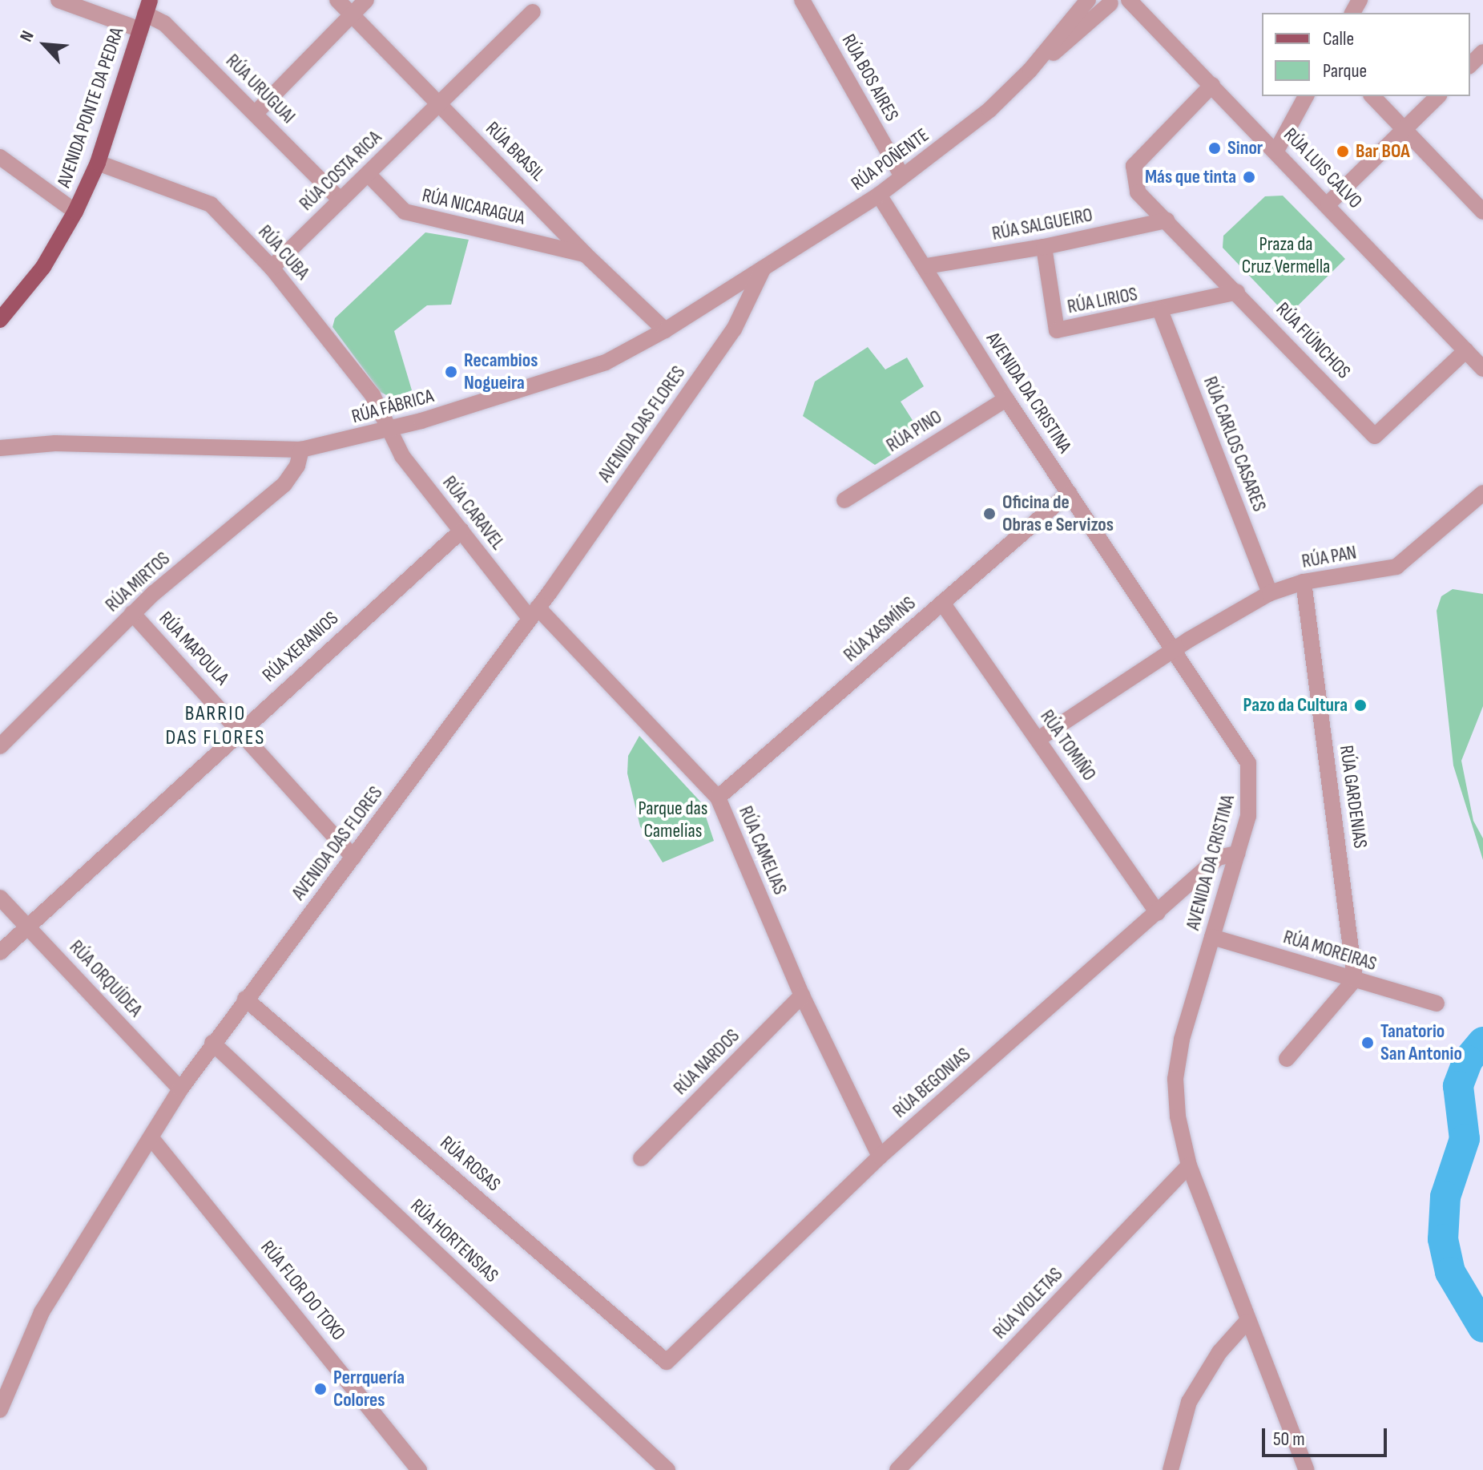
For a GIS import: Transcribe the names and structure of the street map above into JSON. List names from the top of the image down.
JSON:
{
  "streets": {
    "main road": ["AVENIDA PONTE DA PEDRA"],
    "street": [
      "RÚA BOS AIRES",
      "RÚA URUGUAI",
      "RÚA BRASIL",
      "RÚA POÑENTE",
      "RÚA LUIS CALVO",
      "RÚA COSTA RICA",
      "RÚA NICARAGUA",
      "RÚA SALGUEIRO",
      "RÚA CUBA",
      "RÚA LIRIOS",
      "RÚA FIÚNCHOS",
      "AVENIDA DA CRISTINA",
      "RÚA FÁBRICA",
      "AVENIDA DAS FLORES",
      "RÚA PINO",
      "RÚA CARLOS CASARES",
      "RÚA CARAVEL",
      "RÚA PAN",
      "RÚA MIRTOS",
      "RÚA XASMÍNS",
      "RÚA XERANIOS",
      "RÚA MAPOULA",
      "RÚA TOMIÑO",
      "RÚA GARDENIAS",
      "RÚA CAMELIAS",
      "RÚA MOREIRAS",
      "RÚA ORQUÍDEA",
      "RÚA NARDOS",
      "RÚA BEGONIAS",
      "RÚA ROSAS",
      "RÚA HORTENSIAS",
      "RÚA FLOR DO TOXO",
      "RÚA VIOLETAS"
    ]
  },
  "crossings": [
    ["RÚA BOS AIRES", "RÚA POÑENTE"],
    ["RÚA URUGUAI", "AVENIDA PONTE DA PEDRA"],
    ["RÚA URUGUAI", "RÚA COSTA RICA"],
    ["AVENIDA PONTE DA PEDRA", "RÚA CUBA"],
    ["RÚA BRASIL", "RÚA COSTA RICA"],
    ["RÚA BRASIL", "RÚA NICARAGUA"],
    ["RÚA BRASIL", "RÚA FÁBRICA"],
    ["RÚA POÑENTE", "AVENIDA DA CRISTINA"],
    ["RÚA POÑENTE", "RÚA FÁBRICA"],
    ["RÚA POÑENTE", "AVENIDA DAS FLORES"],
    ["RÚA LUIS CALVO", "RÚA FIÚNCHOS"],
    ["RÚA COSTA RICA", "RÚA NICARAGUA"],
    ["RÚA COSTA RICA", "RÚA CUBA"],
    ["RÚA SALGUEIRO", "RÚA LIRIOS"],
    ["RÚA SALGUEIRO", "RÚA FIÚNCHOS"],
    ["RÚA SALGUEIRO", "AVENIDA DA CRISTINA"],
    ["RÚA CUBA", "RÚA FÁBRICA"],
    ["RÚA CUBA", "RÚA CARAVEL"],
    ["RÚA LIRIOS", "RÚA FIÚNCHOS"],
    ["RÚA LIRIOS", "RÚA CARLOS CASARES"],
    ["AVENIDA DA CRISTINA", "RÚA PINO"],
    ["AVENIDA DA CRISTINA", "RÚA PAN"],
    ["AVENIDA DA CRISTINA", "RÚA XASMÍNS"],
    ["AVENIDA DA CRISTINA", "RÚA MOREIRAS"],
    ["AVENIDA DA CRISTINA", "RÚA BEGONIAS"],
    ["AVENIDA DA CRISTINA", "RÚA VIOLETAS"],
    ["RÚA FÁBRICA", "AVENIDA DAS FLORES"],
    ["RÚA FÁBRICA", "RÚA CARAVEL"],
    ["RÚA FÁBRICA", "RÚA MIRTOS"],
    ["AVENIDA DAS FLORES", "RÚA CARAVEL"],
    ["AVENIDA DAS FLORES", "RÚA MAPOULA"],
    ["AVENIDA DAS FLORES", "RÚA CAMELIAS"],
    ["AVENIDA DAS FLORES", "RÚA ORQUÍDEA"],
    ["AVENIDA DAS FLORES", "RÚA ROSAS"],
    ["AVENIDA DAS FLORES", "RÚA HORTENSIAS"],
    ["AVENIDA DAS FLORES", "RÚA FLOR DO TOXO"],
    ["RÚA CARLOS CASARES", "RÚA PAN"],
    ["RÚA CARAVEL", "RÚA XERANIOS"],
    ["RÚA CARAVEL", "RÚA CAMELIAS"],
    ["RÚA PAN", "RÚA TOMIÑO"],
    ["RÚA PAN", "RÚA GARDENIAS"],
    ["RÚA MIRTOS", "RÚA MAPOULA"],
    ["RÚA XASMÍNS", "RÚA TOMIÑO"],
    ["RÚA XASMÍNS", "RÚA CAMELIAS"],
    ["RÚA XERANIOS", "RÚA MAPOULA"],
    ["RÚA XERANIOS", "RÚA ORQUÍDEA"],
    ["RÚA TOMIÑO", "RÚA BEGONIAS"],
    ["RÚA GARDENIAS", "RÚA MOREIRAS"],
    ["RÚA CAMELIAS", "RÚA NARDOS"],
    ["RÚA CAMELIAS", "RÚA BEGONIAS"],
    ["RÚA BEGONIAS", "RÚA ROSAS"]
  ],
  "districts": ["BARRIO DAS FLORES"],
  "parks": ["Praza da Cruz Vermella", "Parque das Camelias"],
  "places": [
    "Sinor",
    "Bar BOA",
    "Más que tinta",
    "Recambios Nogueira",
    "Oficina de Obras e Servizos",
    "Pazo da Cultura",
    "Tanatorio San Antonio",
    "Perrquería Colores"
  ],
  "legend": ["Calle", "Parque"],
  "scale_bar": "50 m",
  "north": "top left"
}
